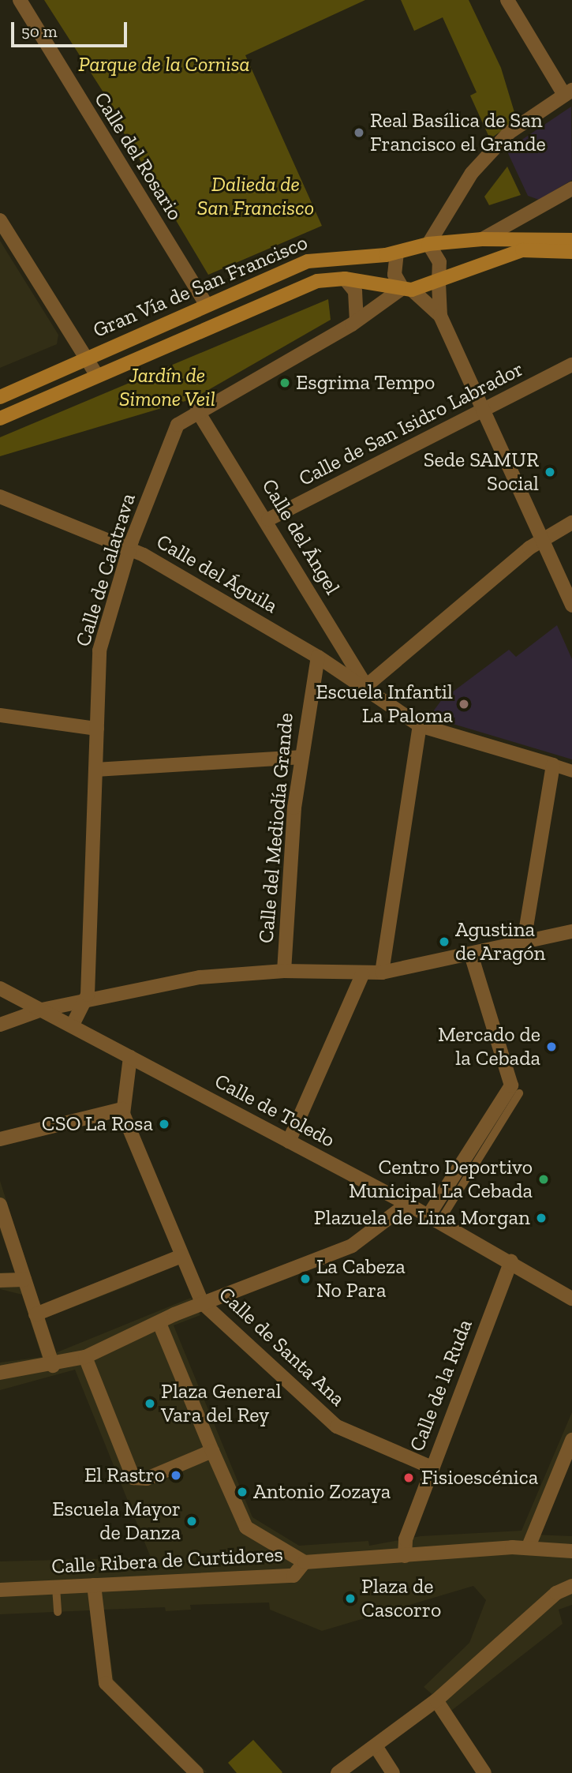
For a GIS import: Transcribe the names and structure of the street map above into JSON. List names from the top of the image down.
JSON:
{
  "streets": {
    "main road": ["Gran Vía de San Francisco"],
    "street": [
      "Calle del Rosario",
      "Calle de San Isidro Labrador",
      "Calle del Ángel",
      "Calle de Calatrava",
      "Calle del Águila",
      "Calle del Mediodía Grande",
      "Calle de Toledo",
      "Calle de Santa Ana",
      "Calle de la Ruda",
      "Calle Ribera de Curtidores"
    ]
  },
  "crossings": [
    ["Calle del Rosario", "Gran Vía de San Francisco"],
    ["Gran Vía de San Francisco", "Calle de Calatrava"],
    ["Calle de San Isidro Labrador", "Calle del Ángel"],
    ["Calle del Ángel", "Calle de Calatrava"],
    ["Calle del Ángel", "Calle del Águila"],
    ["Calle de Calatrava", "Calle del Águila"],
    ["Calle de Calatrava", "Calle de Toledo"],
    ["Calle del Águila", "Calle del Mediodía Grande"],
    ["Calle de Toledo", "Calle de la Ruda"],
    ["Calle de Santa Ana", "Calle de la Ruda"],
    ["Calle de la Ruda", "Calle Ribera de Curtidores"]
  ],
  "parks": ["Parque de la Cornisa", "Dalieda de San Francisco", "Jardín de Simone Veil"],
  "places": [
    "Real Basílica de San Francisco el Grande",
    "Esgrima Tempo",
    "Sede SAMUR Social",
    "Escuela Infantil La Paloma",
    "Agustina de Aragón",
    "Mercado de la Cebada",
    "CSO La Rosa",
    "Centro Deportivo Municipal La Cebada",
    "Plazuela de Lina Morgan",
    "La Cabeza No Para",
    "Plaza General Vara del Rey",
    "El Rastro",
    "Fisioescénica",
    "Antonio Zozaya",
    "Escuela Mayor de Danza",
    "Plaza de Cascorro"
  ],
  "scale_bar": "50 m"
}
